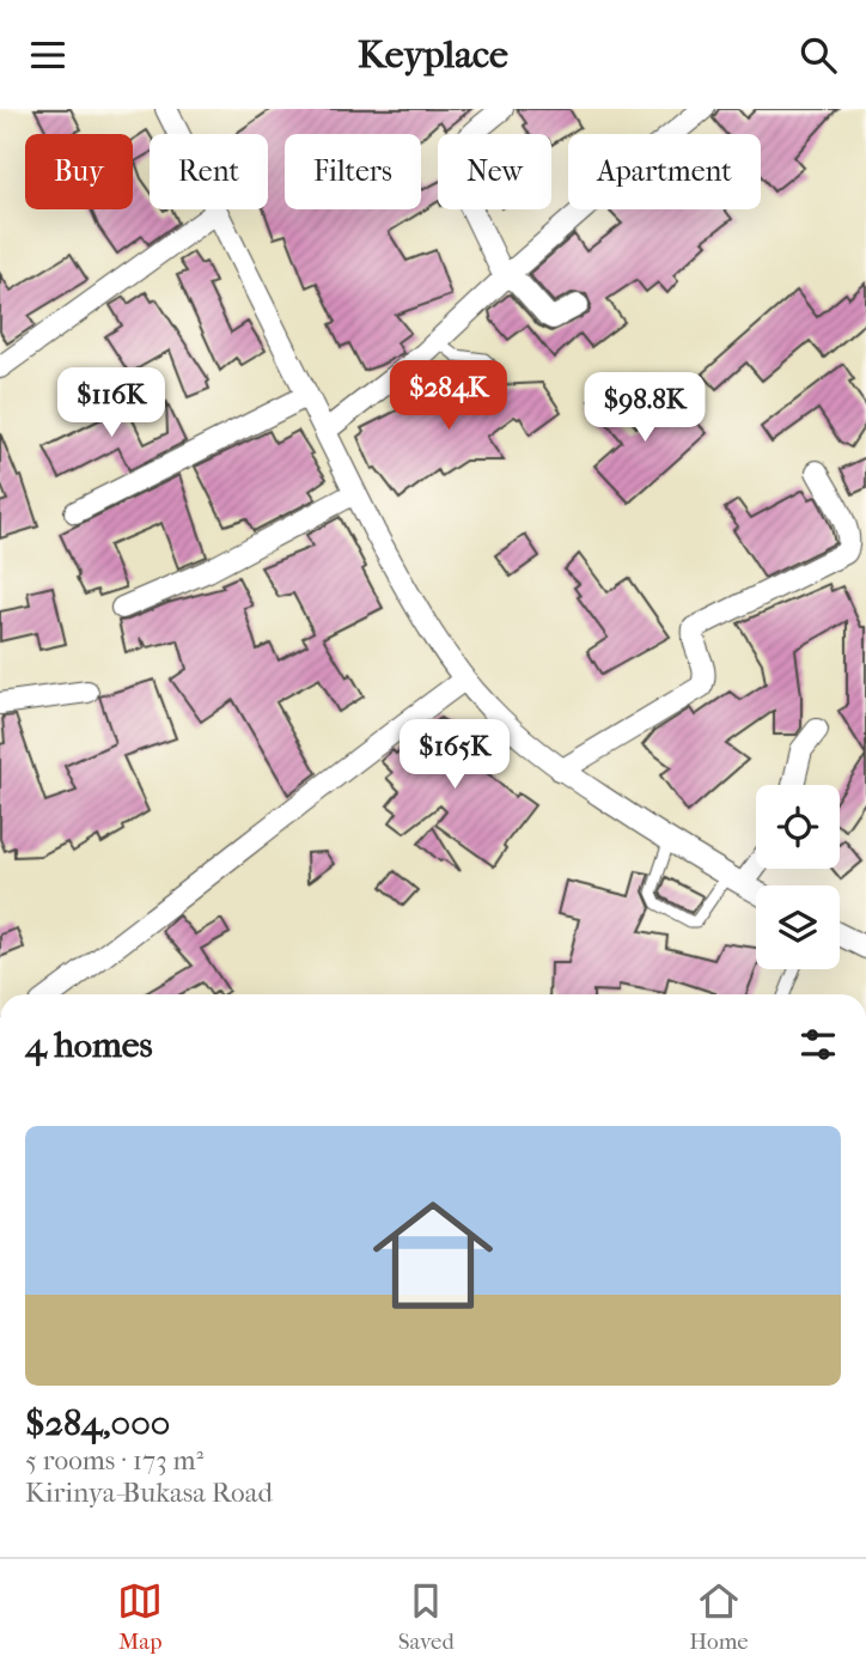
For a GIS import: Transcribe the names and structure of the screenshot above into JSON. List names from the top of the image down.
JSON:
{
  "page": {
    "header": "Keyplace",
    "chip": [
      "Buy",
      "Rent",
      "Filters",
      "New",
      "Apartment"
    ],
    "price": [
      "$284K",
      "$116K",
      "$98.8K",
      "$165K"
    ],
    "heading": "4 homes",
    "list": [
      {
        "name": "$284,000",
        "note": "5 rooms · 173 m² · Kirinya-Bukasa Road"
      }
    ],
    "tabs": ["Map", "Saved", "Home"]
  }
}
